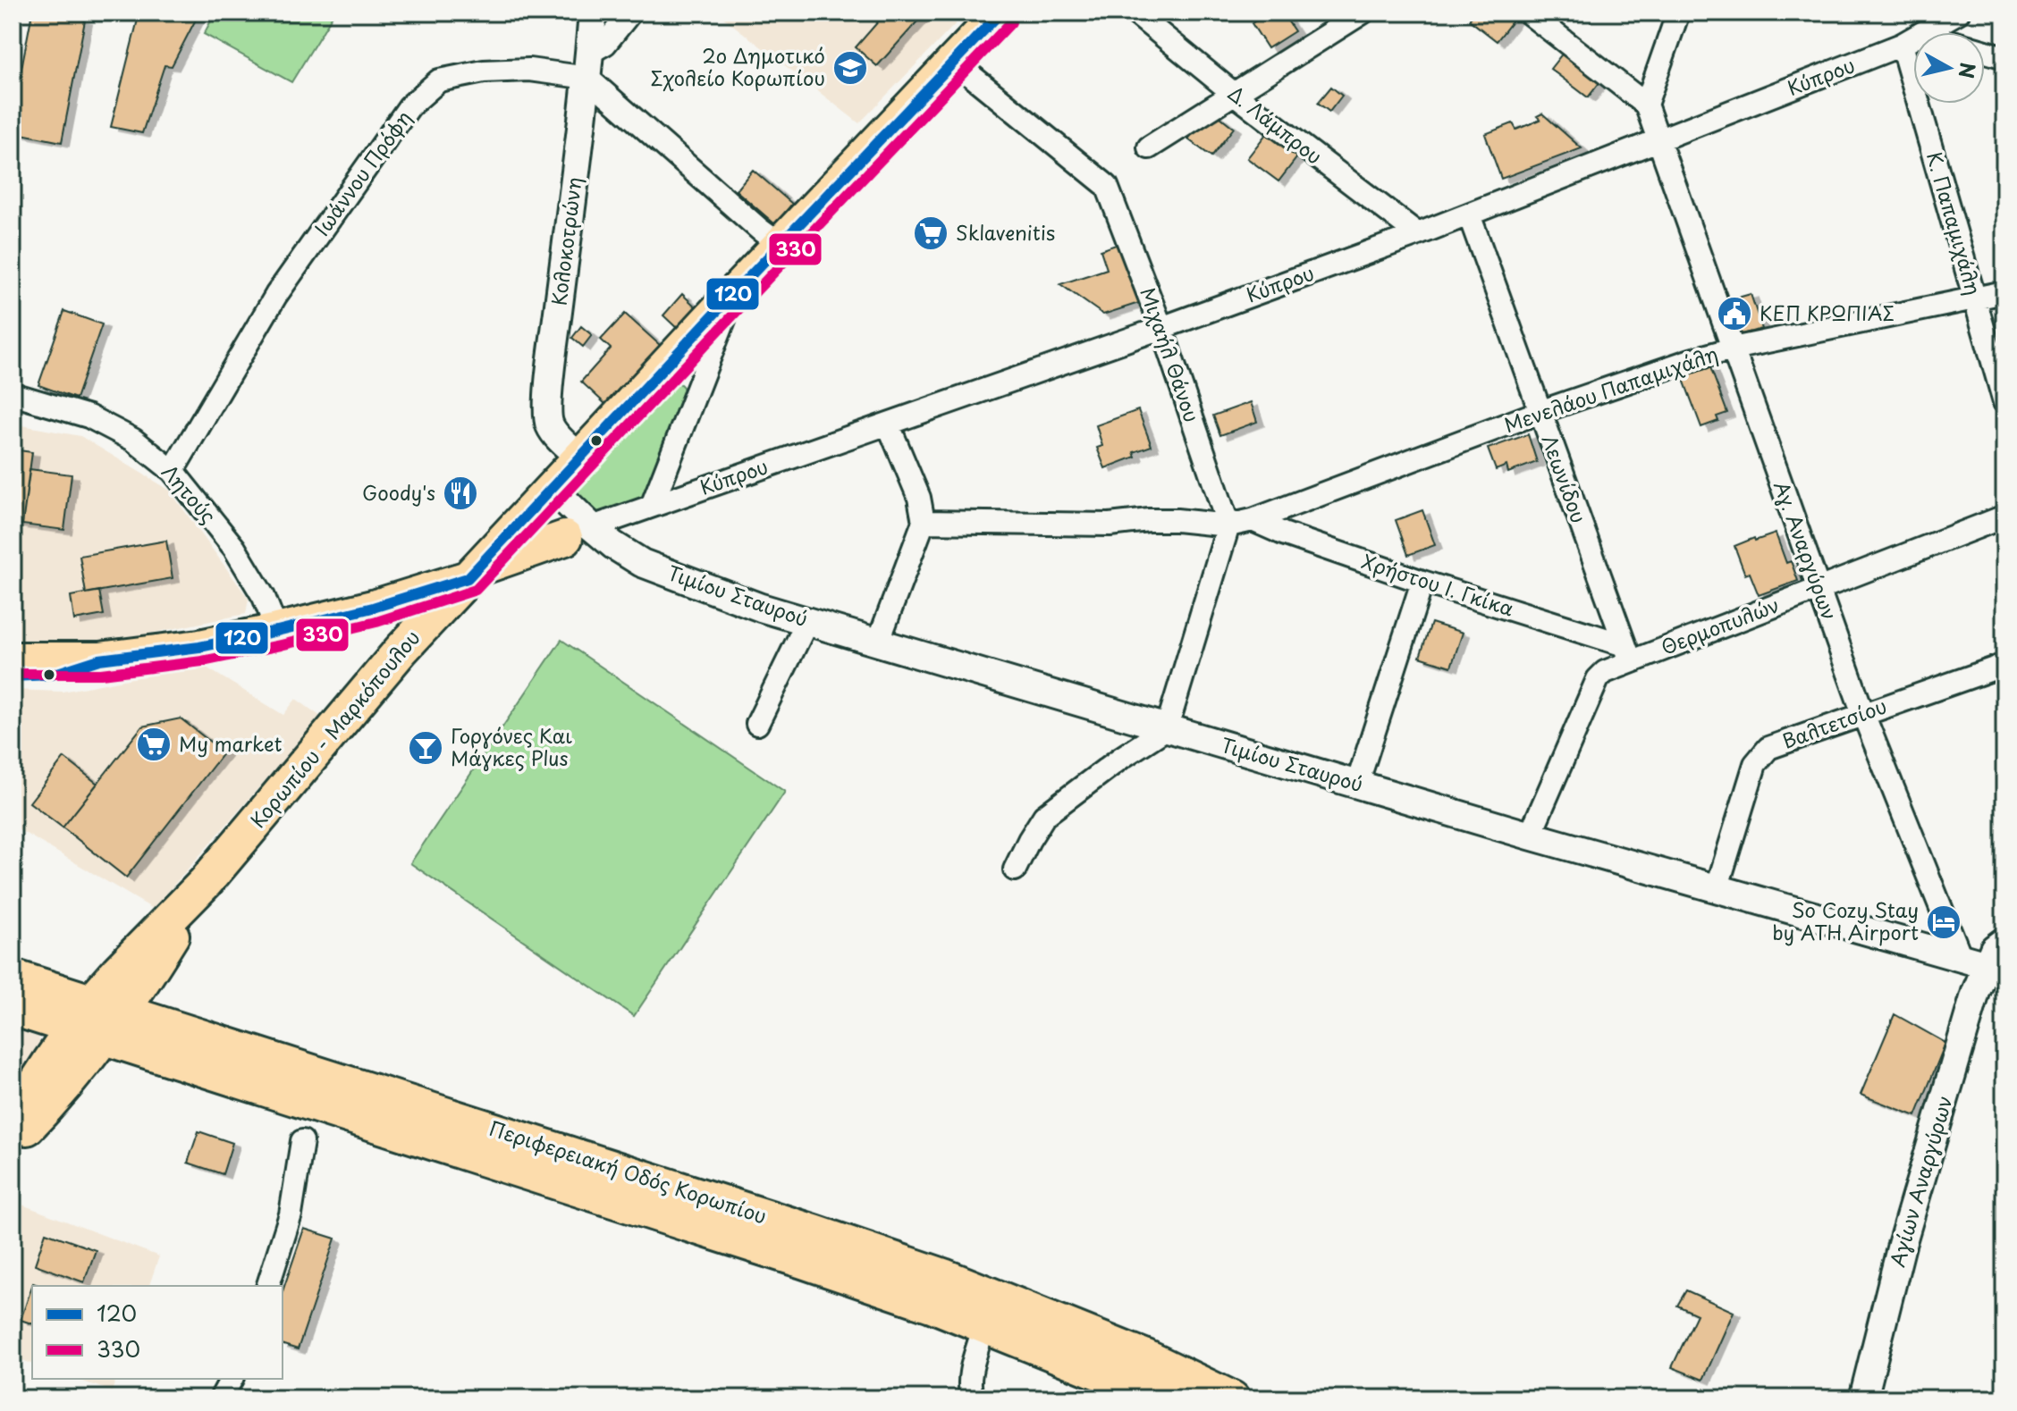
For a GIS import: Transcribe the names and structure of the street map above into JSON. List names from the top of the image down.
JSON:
{
  "streets": {
    "main road": ["Κορωπίου - Μαρκόπουλου", "Περιφερειακή Οδός Κορωπίου"],
    "street": [
      "Κύπρου",
      "Δ. Λάμπρου",
      "Ιωάννου Πρόφη",
      "Κ. Παπαμιχάλη",
      "Κολοκοτρώνη",
      "Μιχαήλ Θάνου",
      "Μενελάου Παπαμιχάλη",
      "Λεωνίδου",
      "Λητούς",
      "Αγ. Αναργύρων",
      "Χρήστου Ι. Γκίκα",
      "Τιμίου Σταυρού",
      "Θερμοπυλών",
      "Βαλτετσίου",
      "Αγίων Αναργύρων"
    ]
  },
  "crossings": [
    ["Κύπρου", "Δ. Λάμπρου"],
    ["Κύπρου", "Κ. Παπαμιχάλη"],
    ["Κύπρου", "Μιχαήλ Θάνου"],
    ["Κύπρου", "Λεωνίδου"],
    ["Κύπρου", "Αγ. Αναργύρων"],
    ["Κύπρου", "Τιμίου Σταυρού"],
    ["Ιωάννου Πρόφη", "Κολοκοτρώνη"],
    ["Ιωάννου Πρόφη", "Λητούς"],
    ["Κ. Παπαμιχάλη", "Μενελάου Παπαμιχάλη"],
    ["Κολοκοτρώνη", "Κορωπίου - Μαρκόπουλου"],
    ["Μιχαήλ Θάνου", "Μενελάου Παπαμιχάλη"],
    ["Μιχαήλ Θάνου", "Κορωπίου - Μαρκόπουλου"],
    ["Μενελάου Παπαμιχάλη", "Λεωνίδου"],
    ["Μενελάου Παπαμιχάλη", "Αγ. Αναργύρων"],
    ["Μενελάου Παπαμιχάλη", "Χρήστου Ι. Γκίκα"],
    ["Λεωνίδου", "Χρήστου Ι. Γκίκα"],
    ["Λεωνίδου", "Θερμοπυλών"],
    ["Αγ. Αναργύρων", "Τιμίου Σταυρού"],
    ["Αγ. Αναργύρων", "Θερμοπυλών"],
    ["Αγ. Αναργύρων", "Βαλτετσίου"],
    ["Αγ. Αναργύρων", "Αγίων Αναργύρων"],
    ["Χρήστου Ι. Γκίκα", "Θερμοπυλών"],
    ["Τιμίου Σταυρού", "Θερμοπυλών"],
    ["Τιμίου Σταυρού", "Βαλτετσίου"],
    ["Τιμίου Σταυρού", "Κορωπίου - Μαρκόπουλου"],
    ["Τιμίου Σταυρού", "Αγίων Αναργύρων"],
    ["Κορωπίου - Μαρκόπουλου", "Περιφερειακή Οδός Κορωπίου"]
  ],
  "places": {
    "school or university": ["2ο Δημοτικό Σχολείο Κορωπίου"],
    "supermarket": ["Sklavenitis", "My market"],
    "public building": ["ΚΕΠ ΚΡΩΠΙΑΣ"],
    "restaurant": ["Goody's"],
    "bar": ["Γοργόνες Και Μάγκες Plus"],
    "hotel": ["So Cozy Stay by ATH Airport"]
  },
  "lines": ["transit line 120", "transit line 330"],
  "legend": ["120", "330"],
  "north": "right"
}
